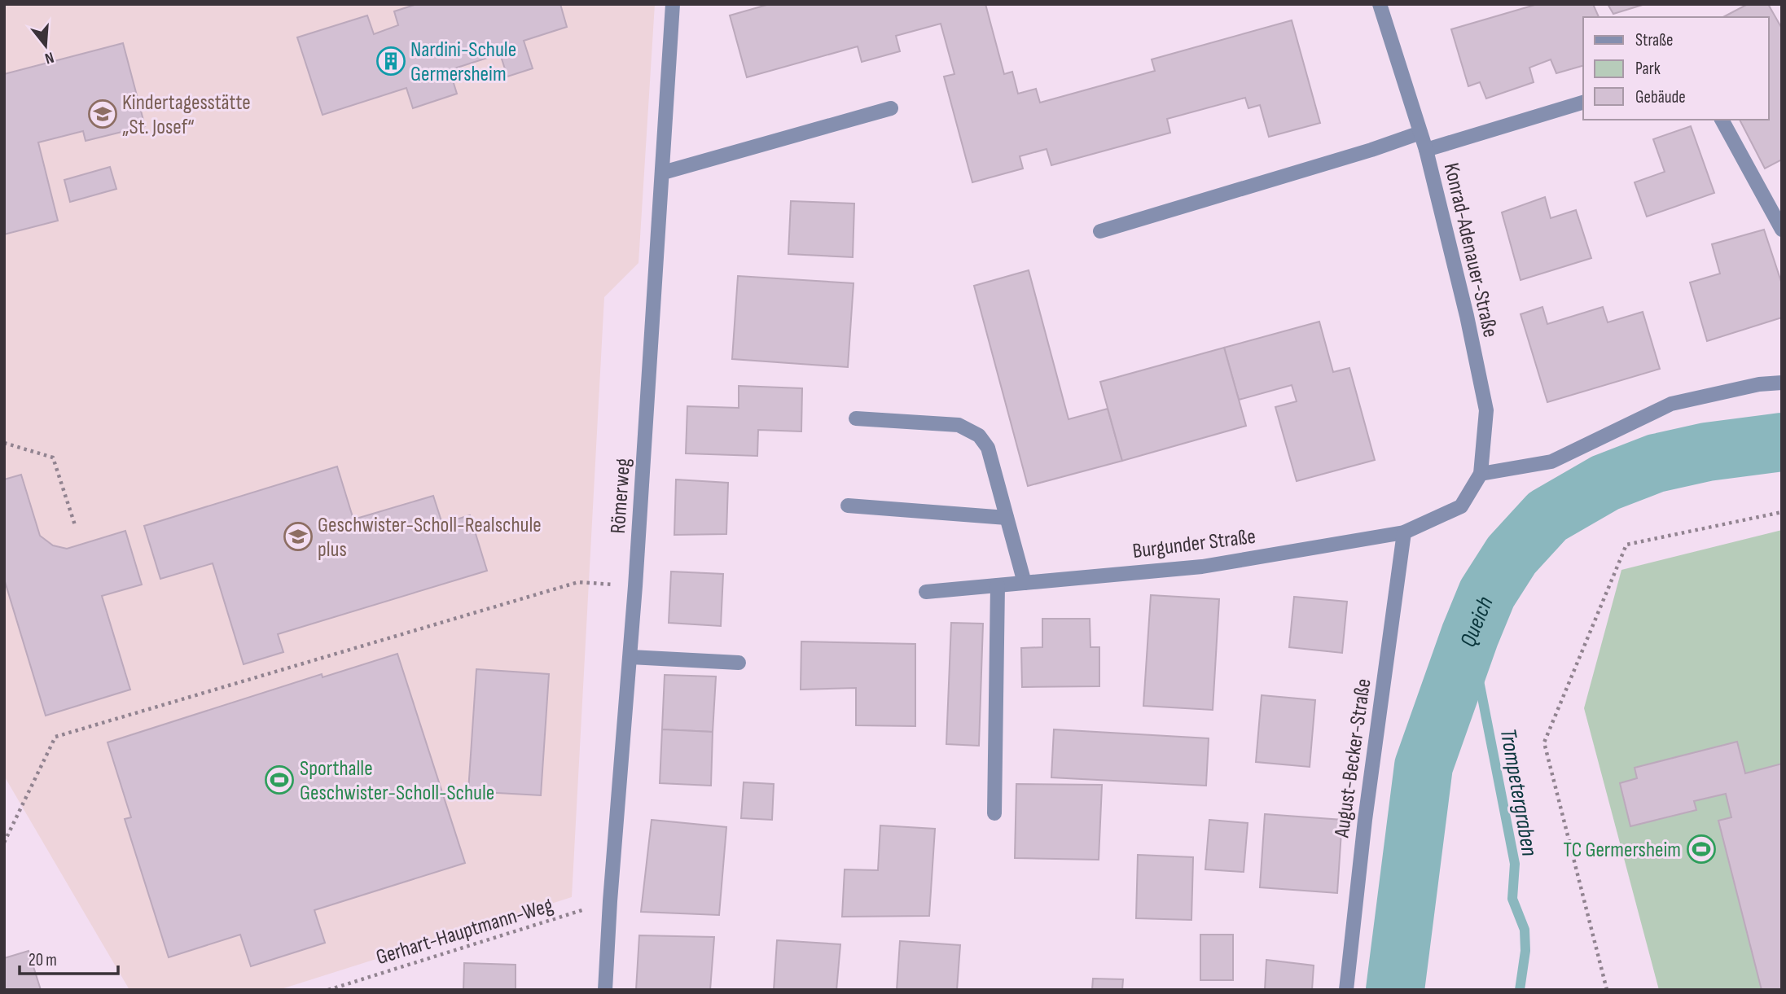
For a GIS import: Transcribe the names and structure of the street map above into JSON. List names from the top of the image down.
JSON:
{
  "streets": {
    "street": [
      "Konrad-Adenauer-Straße",
      "Römerweg",
      "Burgunder Straße",
      "August-Becker-Straße"
    ],
    "path": ["Gerhart-Hauptmann-Weg"]
  },
  "crossings": [
    ["Konrad-Adenauer-Straße", "Burgunder Straße"],
    ["Römerweg", "Gerhart-Hauptmann-Weg"],
    ["Burgunder Straße", "August-Becker-Straße"]
  ],
  "water": ["Queich", "Trompetergraben"],
  "places": {
    "building": ["Nardini-Schule Germersheim"],
    "school or university": ["Kindertagesstätte „St. Josef“", "Geschwister-Scholl-Realschule plus"],
    "sports": ["Sporthalle Geschwister-Scholl-Schule", "TC Germersheim"]
  },
  "legend": ["Straße", "Park", "Gebäude"],
  "scale_bar": "20 m",
  "north": "bottom"
}
